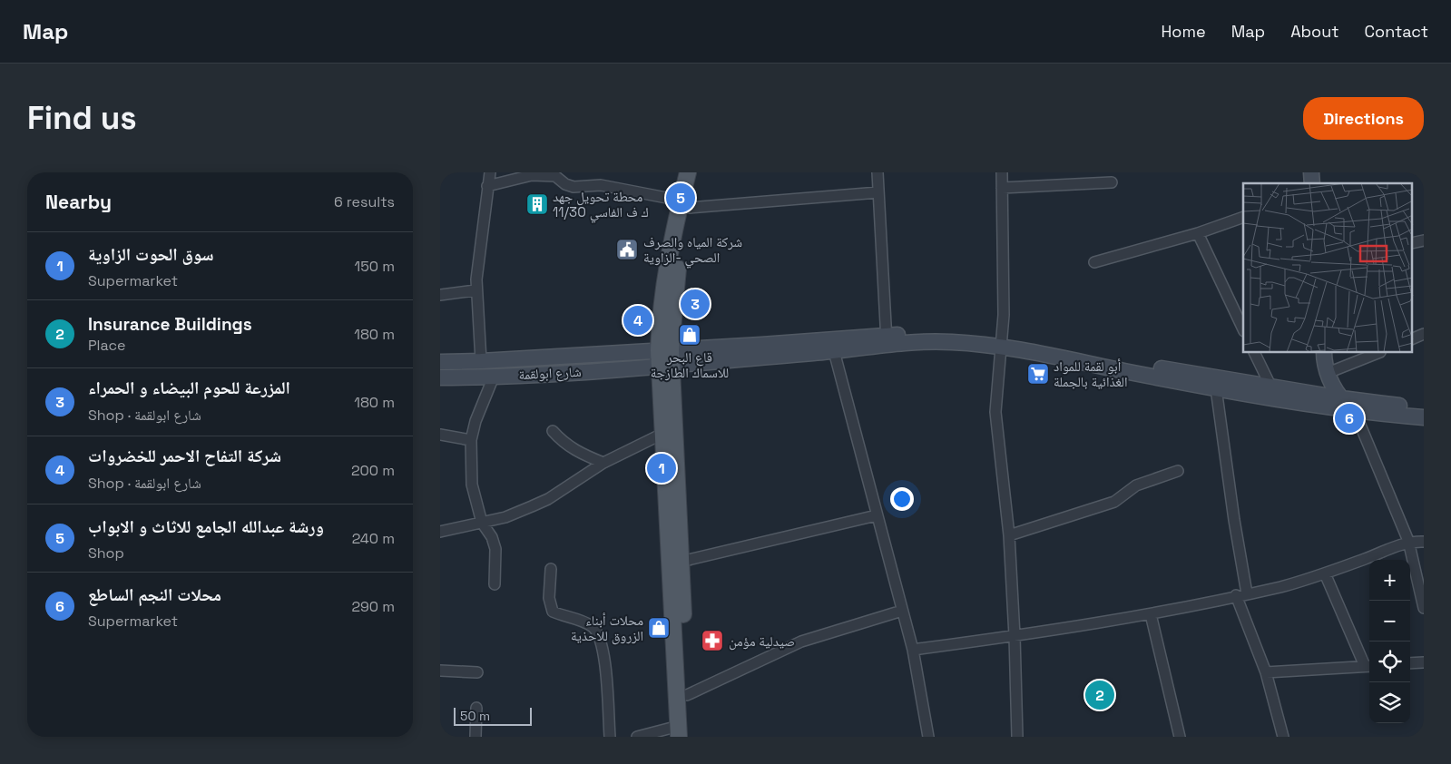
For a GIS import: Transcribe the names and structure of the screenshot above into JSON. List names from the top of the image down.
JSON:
{
  "streets": {
    "street": ["شارع ابولقمة"]
  },
  "places": {
    "building": ["محطة تحويل جهد 11/30 ك ف الفاسي"],
    "public building": ["شركة المياه والصرف الصحي -الزاوية"],
    "shop": ["قاع البحر للاسماك الطازجة", "محلات أبناء الزروق للاحذية"],
    "supermarket": ["أبو لقمة للمواد الغذائية بالجملة"],
    "pharmacy": ["صيدلية مؤمن"]
  },
  "scale_bar": "50 m",
  "page": {
    "header": "Map",
    "nav": [
      "Home",
      "Map",
      "About",
      "Contact"
    ],
    "buttons": "Directions",
    "title": "Find us",
    "heading": ["Nearby", "6 results"],
    "pins": [
      "5",
      "3",
      "4",
      "6",
      "1",
      "2"
    ],
    "list": [
      {
        "mark": "1",
        "name": "سوق الحوت الزاوية",
        "note": "Supermarket",
        "value": "150 m"
      },
      {
        "mark": "2",
        "name": "Insurance Buildings",
        "note": "Place",
        "value": "180 m"
      },
      {
        "mark": "3",
        "name": "المزرعة للحوم البيضاء و الحمراء",
        "note": "Shop · شارع ابولقمة",
        "value": "180 m"
      },
      {
        "mark": "4",
        "name": "شركة التفاح الاحمر للخضروات",
        "note": "Shop · شارع ابولقمة",
        "value": "200 m"
      },
      {
        "mark": "5",
        "name": "ورشة عبدالله الجامع للاثاث و الابواب",
        "note": "Shop",
        "value": "240 m"
      },
      {
        "mark": "6",
        "name": "محلات النجم الساطع",
        "note": "Supermarket",
        "value": "290 m"
      }
    ],
    "map_buttons": ["+", "−"],
    "scale": "50 m"
  }
}
